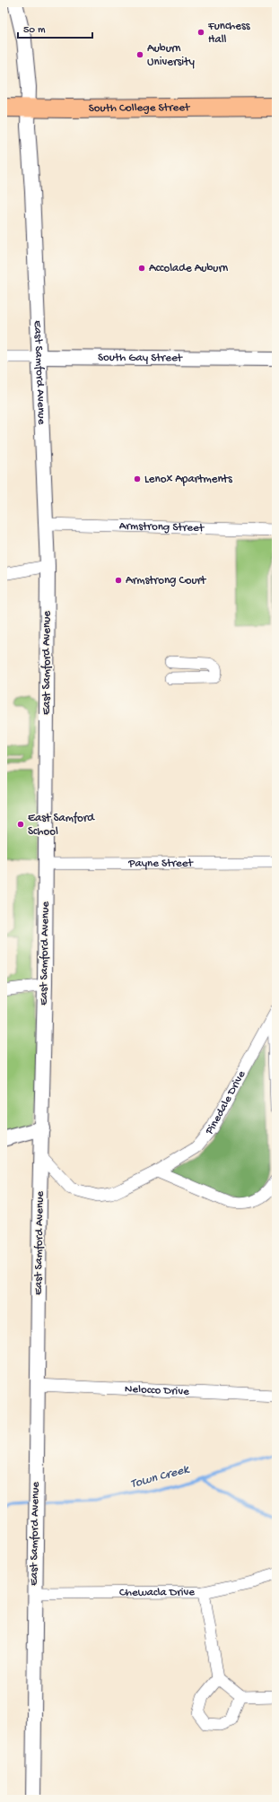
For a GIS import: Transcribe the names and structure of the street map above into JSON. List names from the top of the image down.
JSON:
{
  "streets": {
    "main road": ["South College Street"],
    "street": [
      "South Gay Street",
      "East Samford Avenue",
      "Armstrong Street",
      "Payne Street",
      "Pinedale Drive",
      "Nelocco Drive",
      "Chewacla Drive"
    ]
  },
  "crossings": [
    ["South College Street", "East Samford Avenue"],
    ["South Gay Street", "East Samford Avenue"],
    ["East Samford Avenue", "Armstrong Street"],
    ["East Samford Avenue", "Payne Street"],
    ["East Samford Avenue", "Pinedale Drive"],
    ["East Samford Avenue", "Nelocco Drive"],
    ["East Samford Avenue", "Chewacla Drive"]
  ],
  "water": ["Town Creek"],
  "places": [
    "Funchess Hall",
    "Auburn University",
    "Accolade Auburn",
    "Lenox Apartments",
    "Armstrong Court",
    "East Samford School"
  ],
  "scale_bar": "50 m"
}
